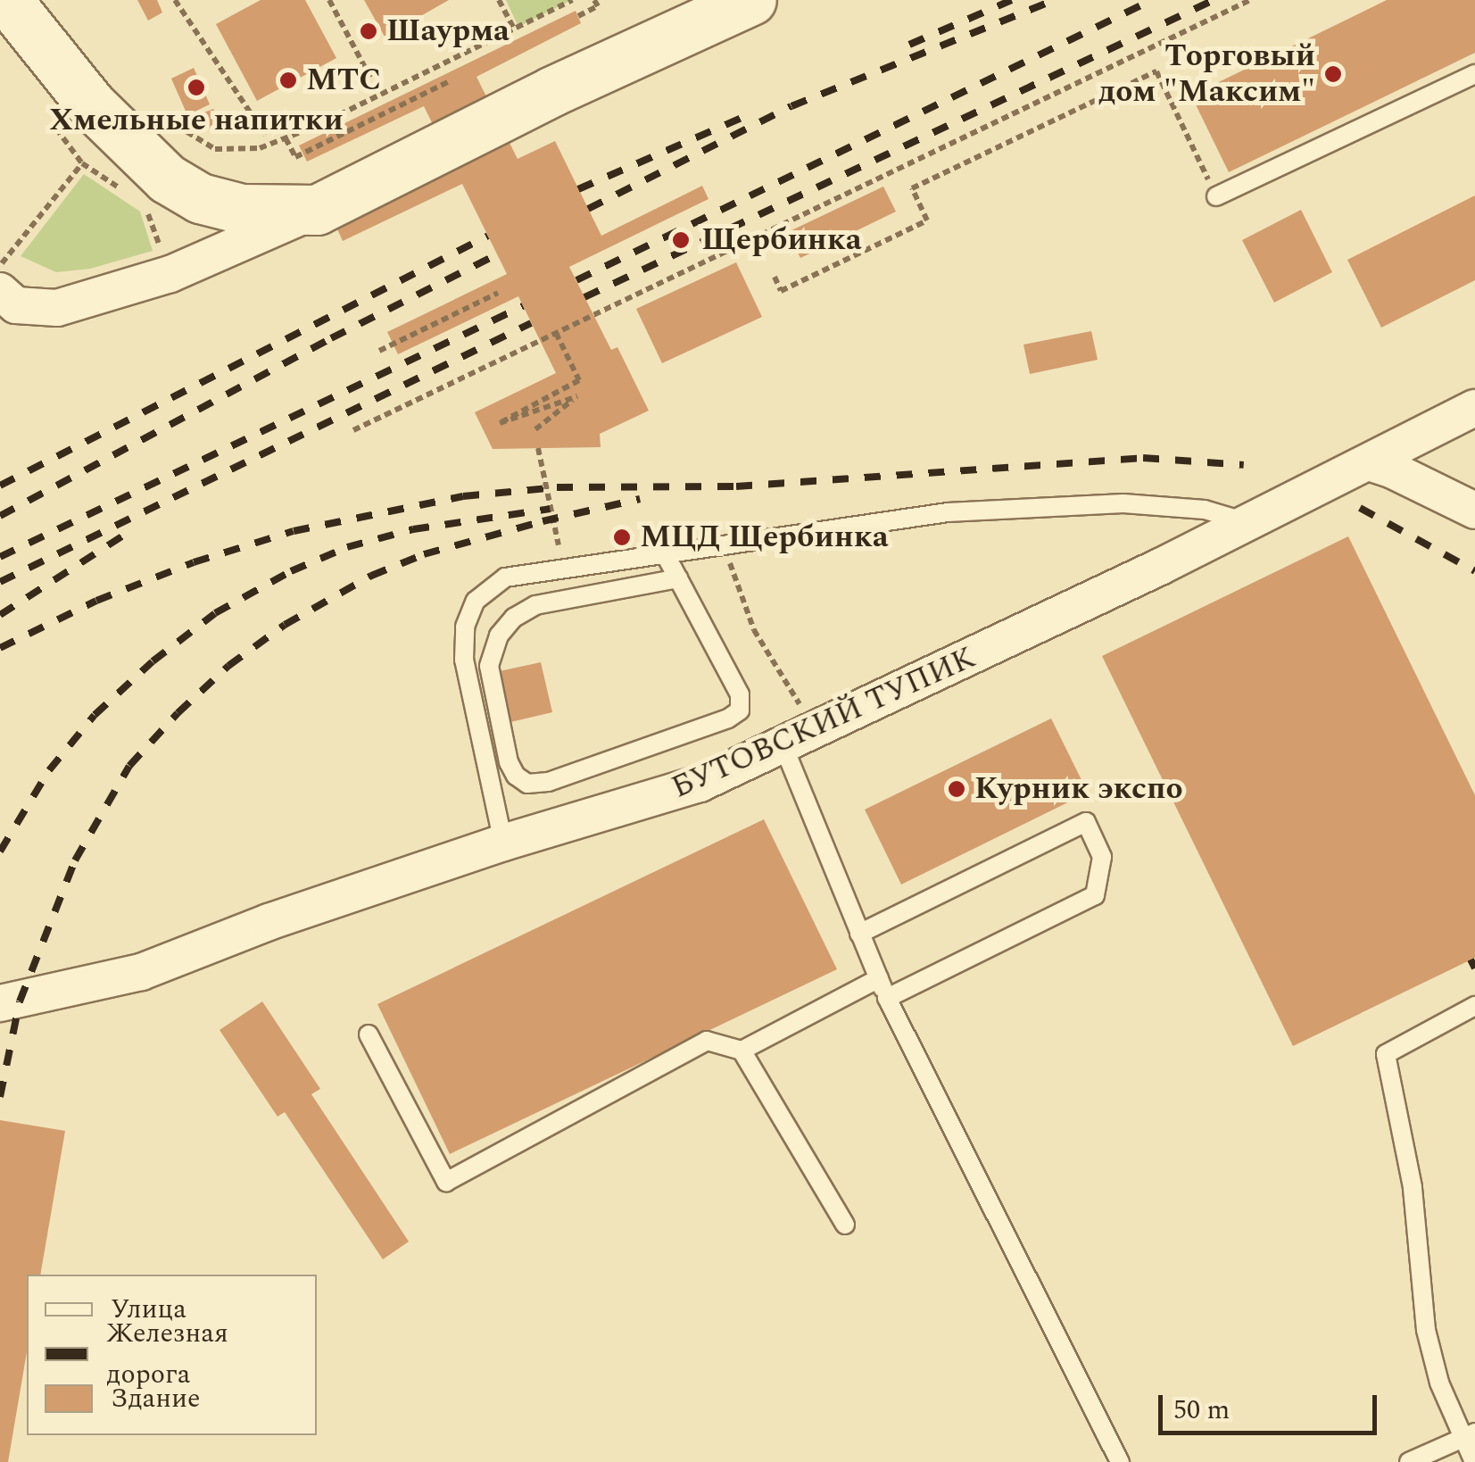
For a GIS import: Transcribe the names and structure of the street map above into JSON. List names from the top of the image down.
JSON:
{
  "streets": {
    "street": ["БУТОВСКИЙ ТУПИК"]
  },
  "places": [
    "Шаурма",
    "Торговый дом \"Максим\"",
    "МТС",
    "Хмельные напитки",
    "Щербинка",
    "МЦД Щербинка",
    "Курник экспо"
  ],
  "legend": ["Улица", "Железная дорога", "Здание"],
  "scale_bar": "50 m"
}
